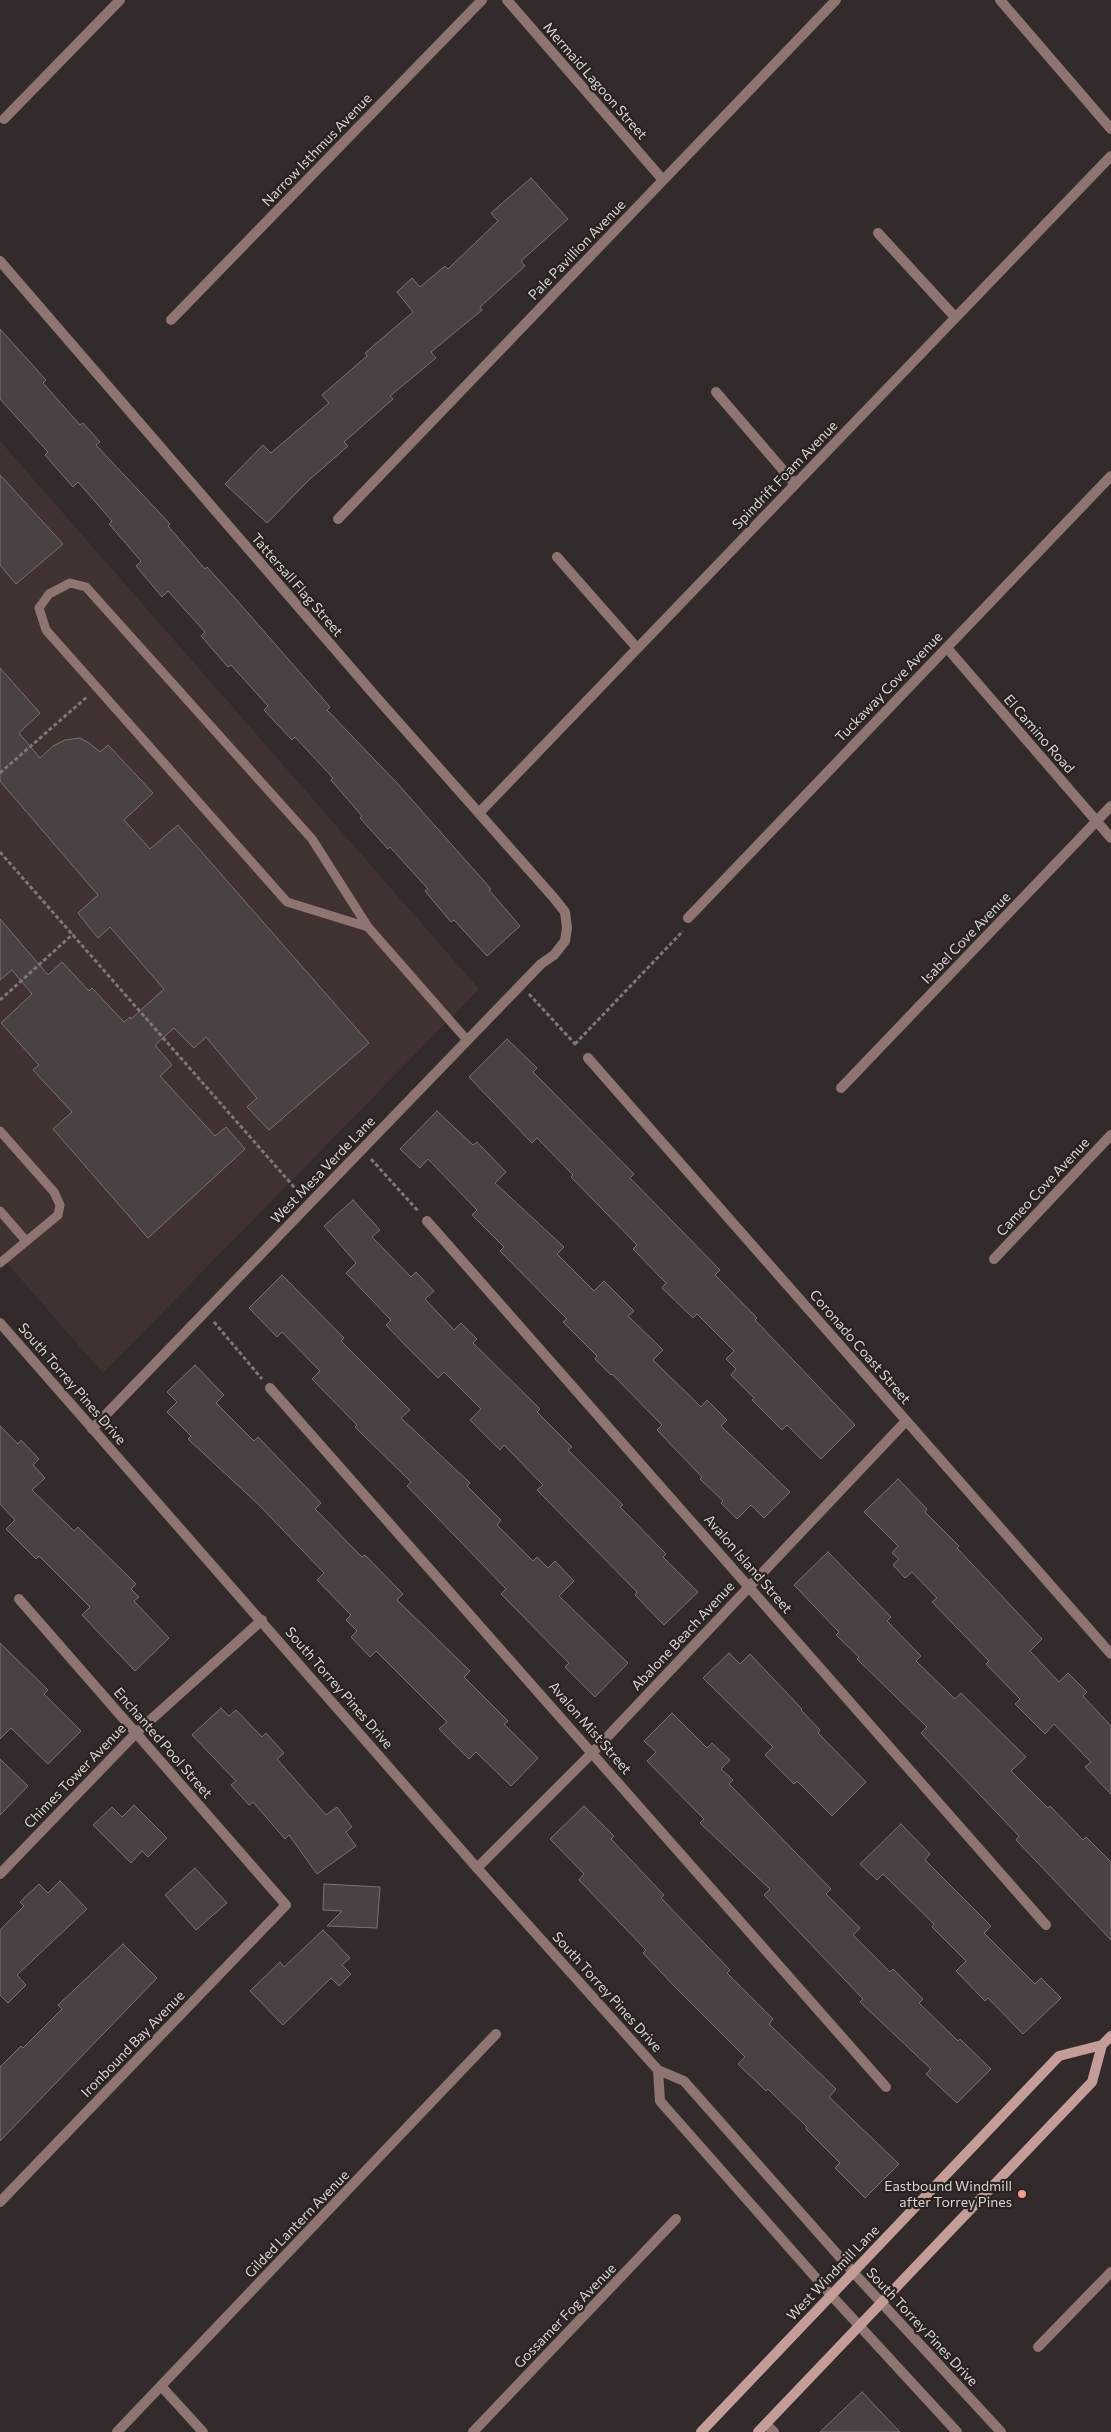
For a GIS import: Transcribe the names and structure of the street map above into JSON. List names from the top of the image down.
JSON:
{
  "streets": {
    "main road": ["West Windmill Lane"],
    "street": [
      "Mermaid Lagoon Street",
      "Narrow Isthmus Avenue",
      "Pale Pavillion Avenue",
      "Spindrift Foam Avenue",
      "Tattersall Flag Street",
      "Tuckaway Cove Avenue",
      "El Camino Road",
      "Isabel Cove Avenue",
      "West Mesa Verde Lane",
      "Cameo Cove Avenue",
      "Coronado Coast Street",
      "South Torrey Pines Drive",
      "Avalon Island Street",
      "Abalone Beach Avenue",
      "Avalon Mist Street",
      "Enchanted Pool Street",
      "Chimes Tower Avenue",
      "Ironbound Bay Avenue",
      "Gilded Lantern Avenue",
      "Gossamer Fog Avenue"
    ]
  },
  "crossings": [
    ["Mermaid Lagoon Street", "Pale Pavillion Avenue"],
    ["Spindrift Foam Avenue", "Tattersall Flag Street"],
    ["Tattersall Flag Street", "West Mesa Verde Lane"],
    ["Tuckaway Cove Avenue", "El Camino Road"],
    ["El Camino Road", "Isabel Cove Avenue"],
    ["West Mesa Verde Lane", "South Torrey Pines Drive"],
    ["Coronado Coast Street", "Abalone Beach Avenue"],
    ["South Torrey Pines Drive", "Abalone Beach Avenue"],
    ["South Torrey Pines Drive", "Chimes Tower Avenue"],
    ["South Torrey Pines Drive", "West Windmill Lane"],
    ["Avalon Island Street", "Abalone Beach Avenue"],
    ["Abalone Beach Avenue", "Avalon Mist Street"],
    ["Enchanted Pool Street", "Chimes Tower Avenue"],
    ["Enchanted Pool Street", "Ironbound Bay Avenue"]
  ],
  "places": ["Eastbound Windmill after Torrey Pines"]
}
